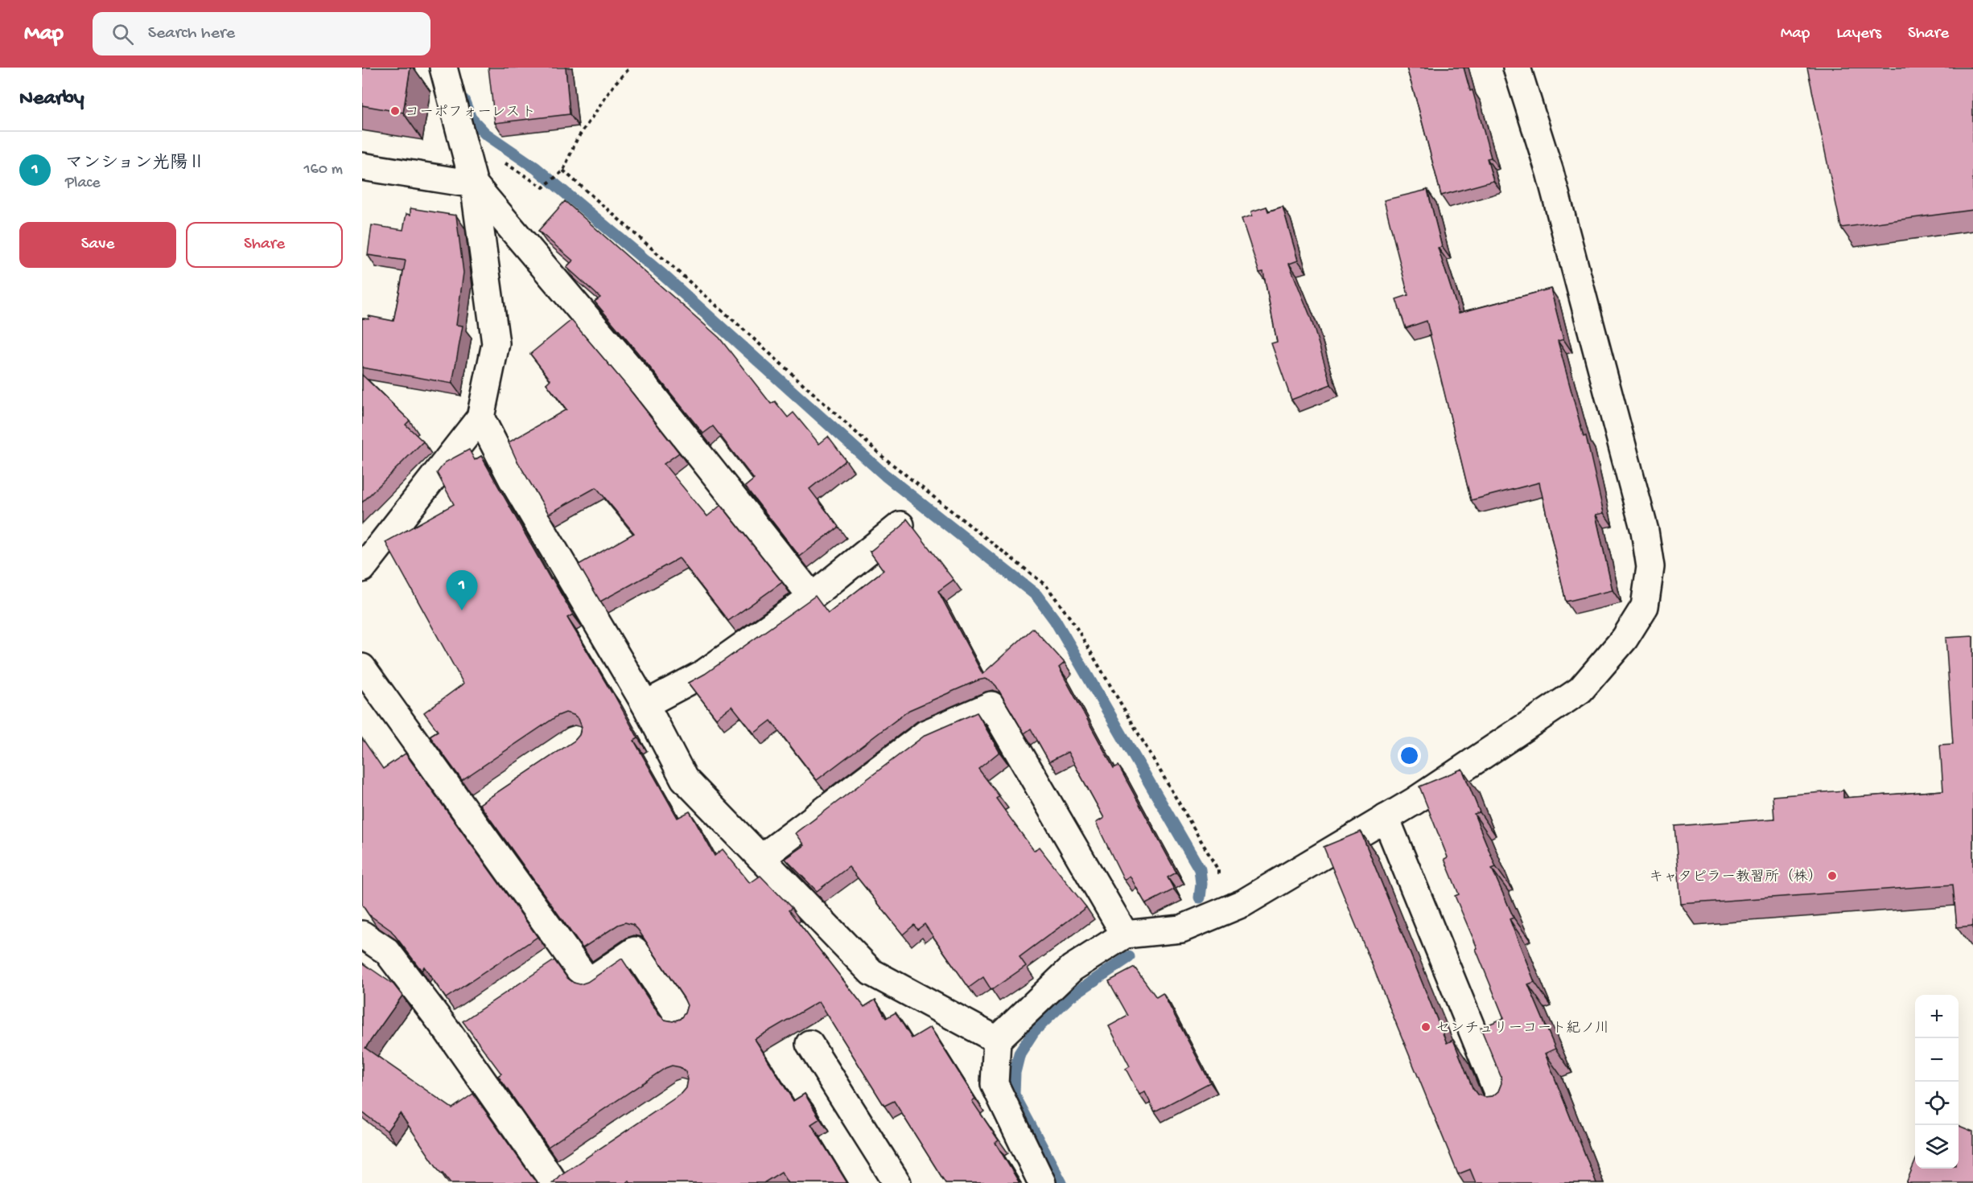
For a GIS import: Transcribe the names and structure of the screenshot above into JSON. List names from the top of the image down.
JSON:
{
  "places": ["コーポフォーレスト", "キャタピラー教習所（株）", "センチュリーコート紀ノ川"],
  "page": {
    "header": "Map",
    "search": "Search here",
    "nav": ["Map", "Layers", "Share"],
    "heading": "Nearby",
    "list": [
      {
        "mark": "1",
        "name": "マンション光陽Ⅱ",
        "note": "Place",
        "value": "160 m"
      }
    ],
    "buttons": ["Save", "Share"],
    "pins": "1",
    "map_buttons": ["+", "−"]
  }
}
